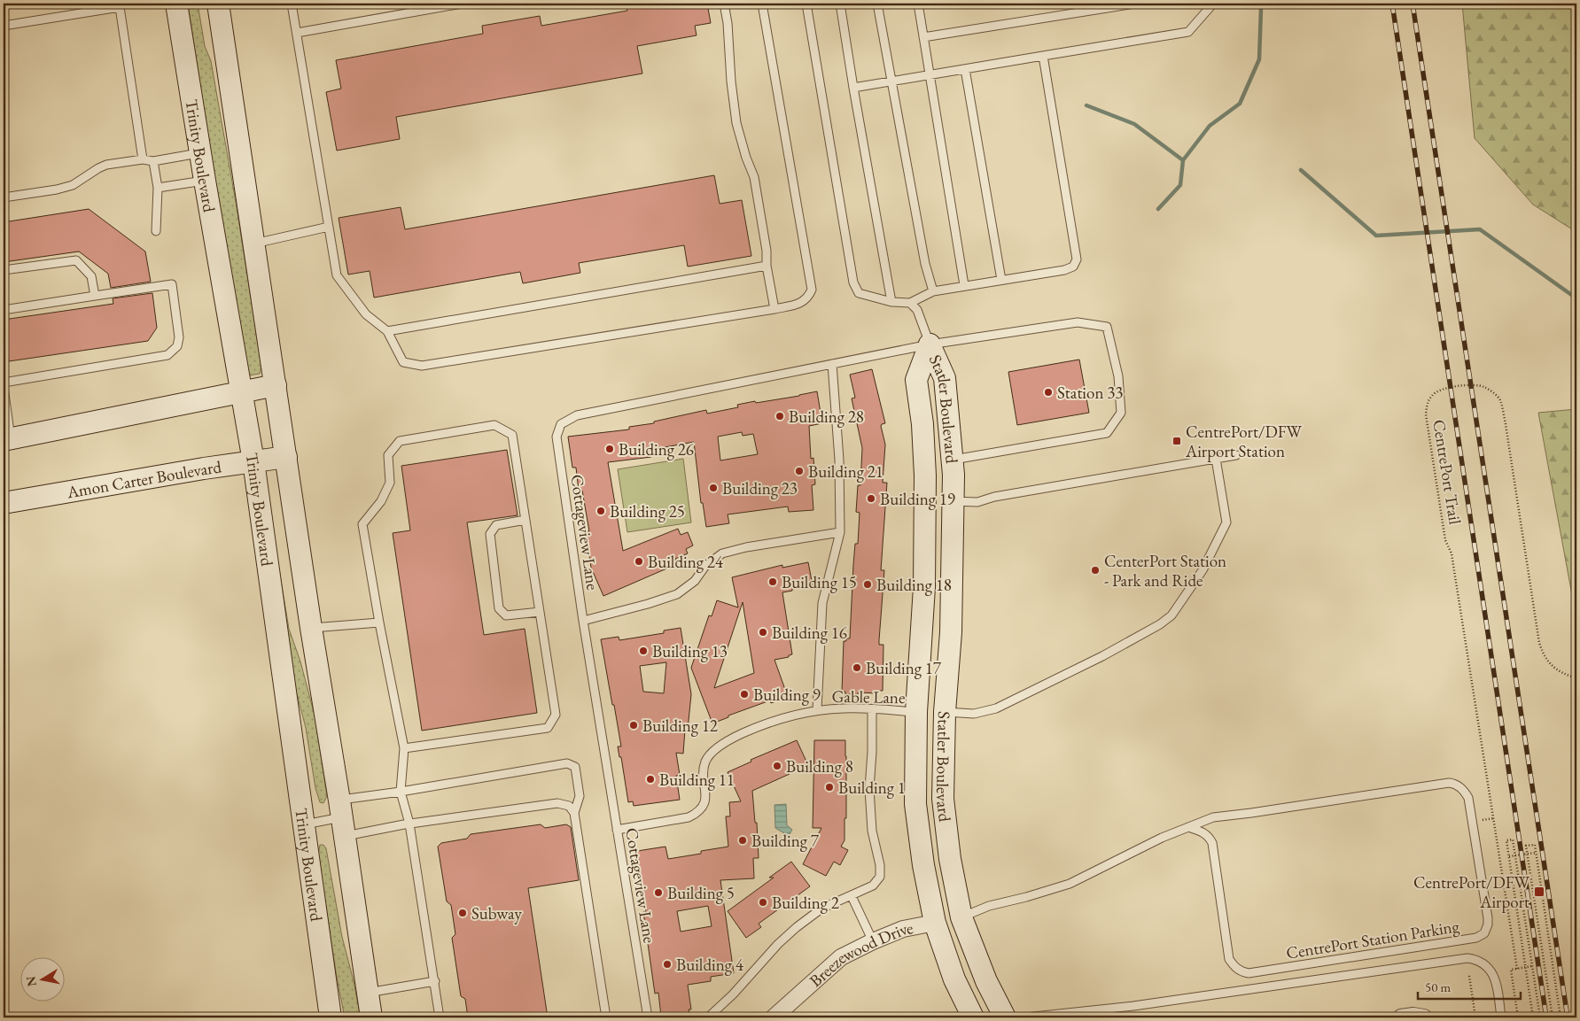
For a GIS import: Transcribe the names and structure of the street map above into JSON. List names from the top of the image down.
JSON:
{
  "streets": {
    "main road": [
      "Trinity Boulevard",
      "Statler Boulevard",
      "Amon Carter Boulevard",
      "Breezewood Drive"
    ],
    "lane": ["Cottageview Lane", "Gable Lane", "CentrePort Station Parking"],
    "path": ["CentrePort Trail"]
  },
  "crossings": [
    ["Trinity Boulevard", "Amon Carter Boulevard"],
    ["Statler Boulevard", "Cottageview Lane"],
    ["Statler Boulevard", "Gable Lane"],
    ["Statler Boulevard", "CentrePort Station Parking"],
    ["Statler Boulevard", "Breezewood Drive"],
    ["Cottageview Lane", "Gable Lane"],
    ["CentrePort Station Parking", "Breezewood Drive"]
  ],
  "places": {
    "other": [
      "Station 33",
      "Building 28",
      "Building 26",
      "Building 21",
      "Building 23",
      "Building 19",
      "Building 25",
      "Building 24",
      "CenterPort Station - Park and Ride",
      "Building 15",
      "Building 18",
      "Building 16",
      "Building 13",
      "Building 17",
      "Building 9",
      "Building 12",
      "Building 8",
      "Building 11",
      "Building 1",
      "Building 7",
      "Building 5",
      "Building 2",
      "Subway",
      "Building 4"
    ],
    "transit": ["CentrePort/DFW Airport Station", "CentrePort/DFW Airport"]
  },
  "scale_bar": "50 m",
  "north": "left"
}
